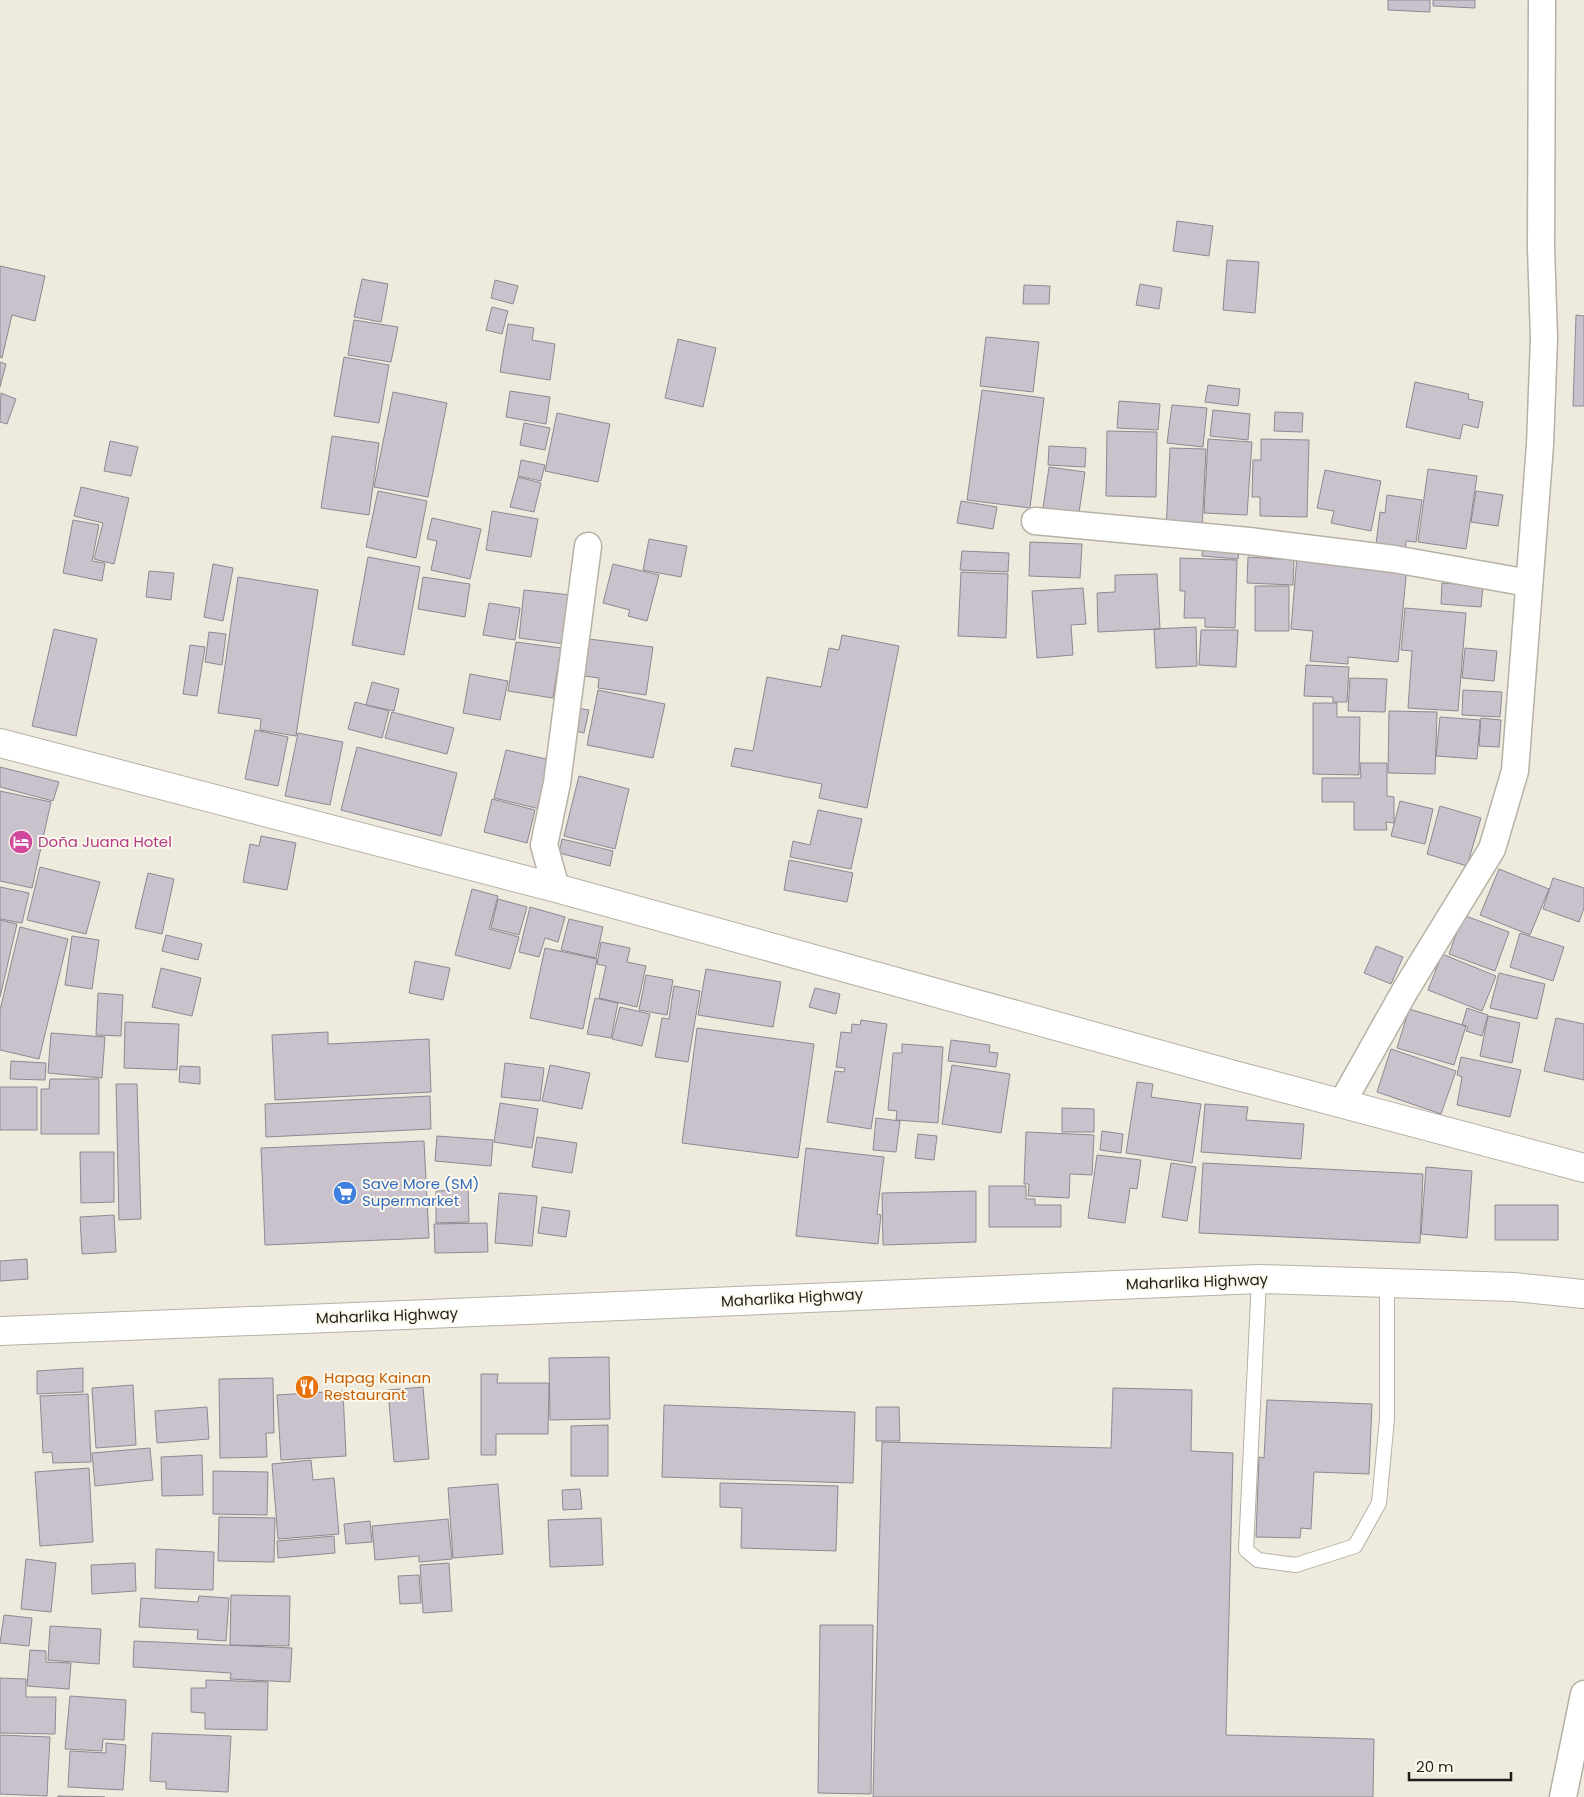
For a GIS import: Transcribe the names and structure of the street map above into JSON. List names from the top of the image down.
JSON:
{
  "streets": {
    "street": ["Maharlika Highway"]
  },
  "places": {
    "hotel": ["Doña Juana Hotel"],
    "supermarket": ["Save More (SM) Supermarket"],
    "restaurant": ["Hapag Kainan Restaurant"]
  },
  "scale_bar": "20 m"
}
